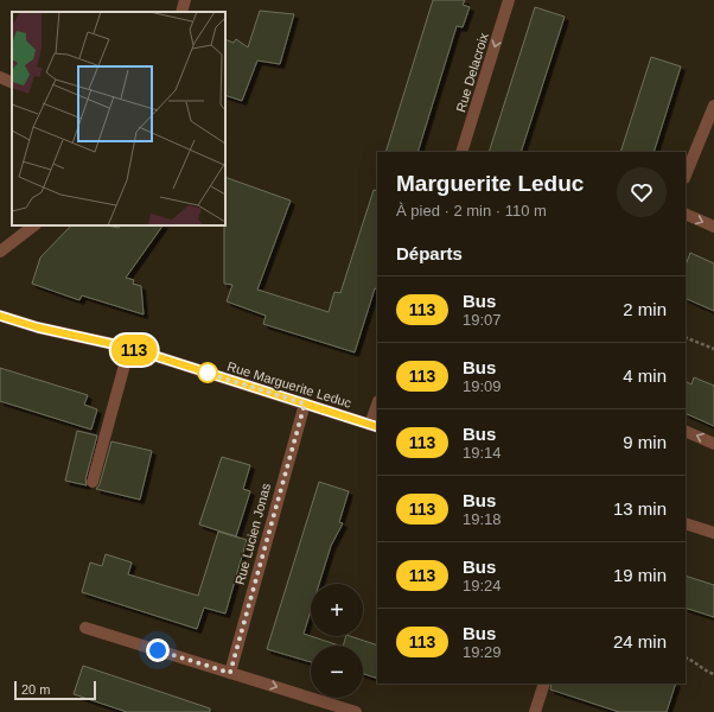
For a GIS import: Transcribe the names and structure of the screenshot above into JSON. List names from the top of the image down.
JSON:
{
  "streets": {
    "street": ["Rue Delacroix", "Rue Marguerite Leduc", "Rue Lucien Jonas"]
  },
  "crossings": [
    ["Rue Marguerite Leduc", "Rue Lucien Jonas"]
  ],
  "one_way": ["Rue Delacroix"],
  "lines": ["bus line 113"],
  "scale_bar": "20 m",
  "page": {
    "on_map": "113",
    "heading": [
      ["Marguerite Leduc", "À pied · 2 min · 110 m"],
      "Départs"
    ],
    "list": [
      {
        "mark": "113",
        "name": "Bus",
        "note": "19:07",
        "value": "2 min"
      },
      {
        "mark": "113",
        "name": "Bus",
        "note": "19:09",
        "value": "4 min"
      },
      {
        "mark": "113",
        "name": "Bus",
        "note": "19:14",
        "value": "9 min"
      },
      {
        "mark": "113",
        "name": "Bus",
        "note": "19:18",
        "value": "13 min"
      },
      {
        "mark": "113",
        "name": "Bus",
        "note": "19:24",
        "value": "19 min"
      },
      {
        "mark": "113",
        "name": "Bus",
        "note": "19:29",
        "value": "24 min"
      }
    ],
    "map_buttons": ["+", "−"],
    "scale": "20 m"
  }
}
